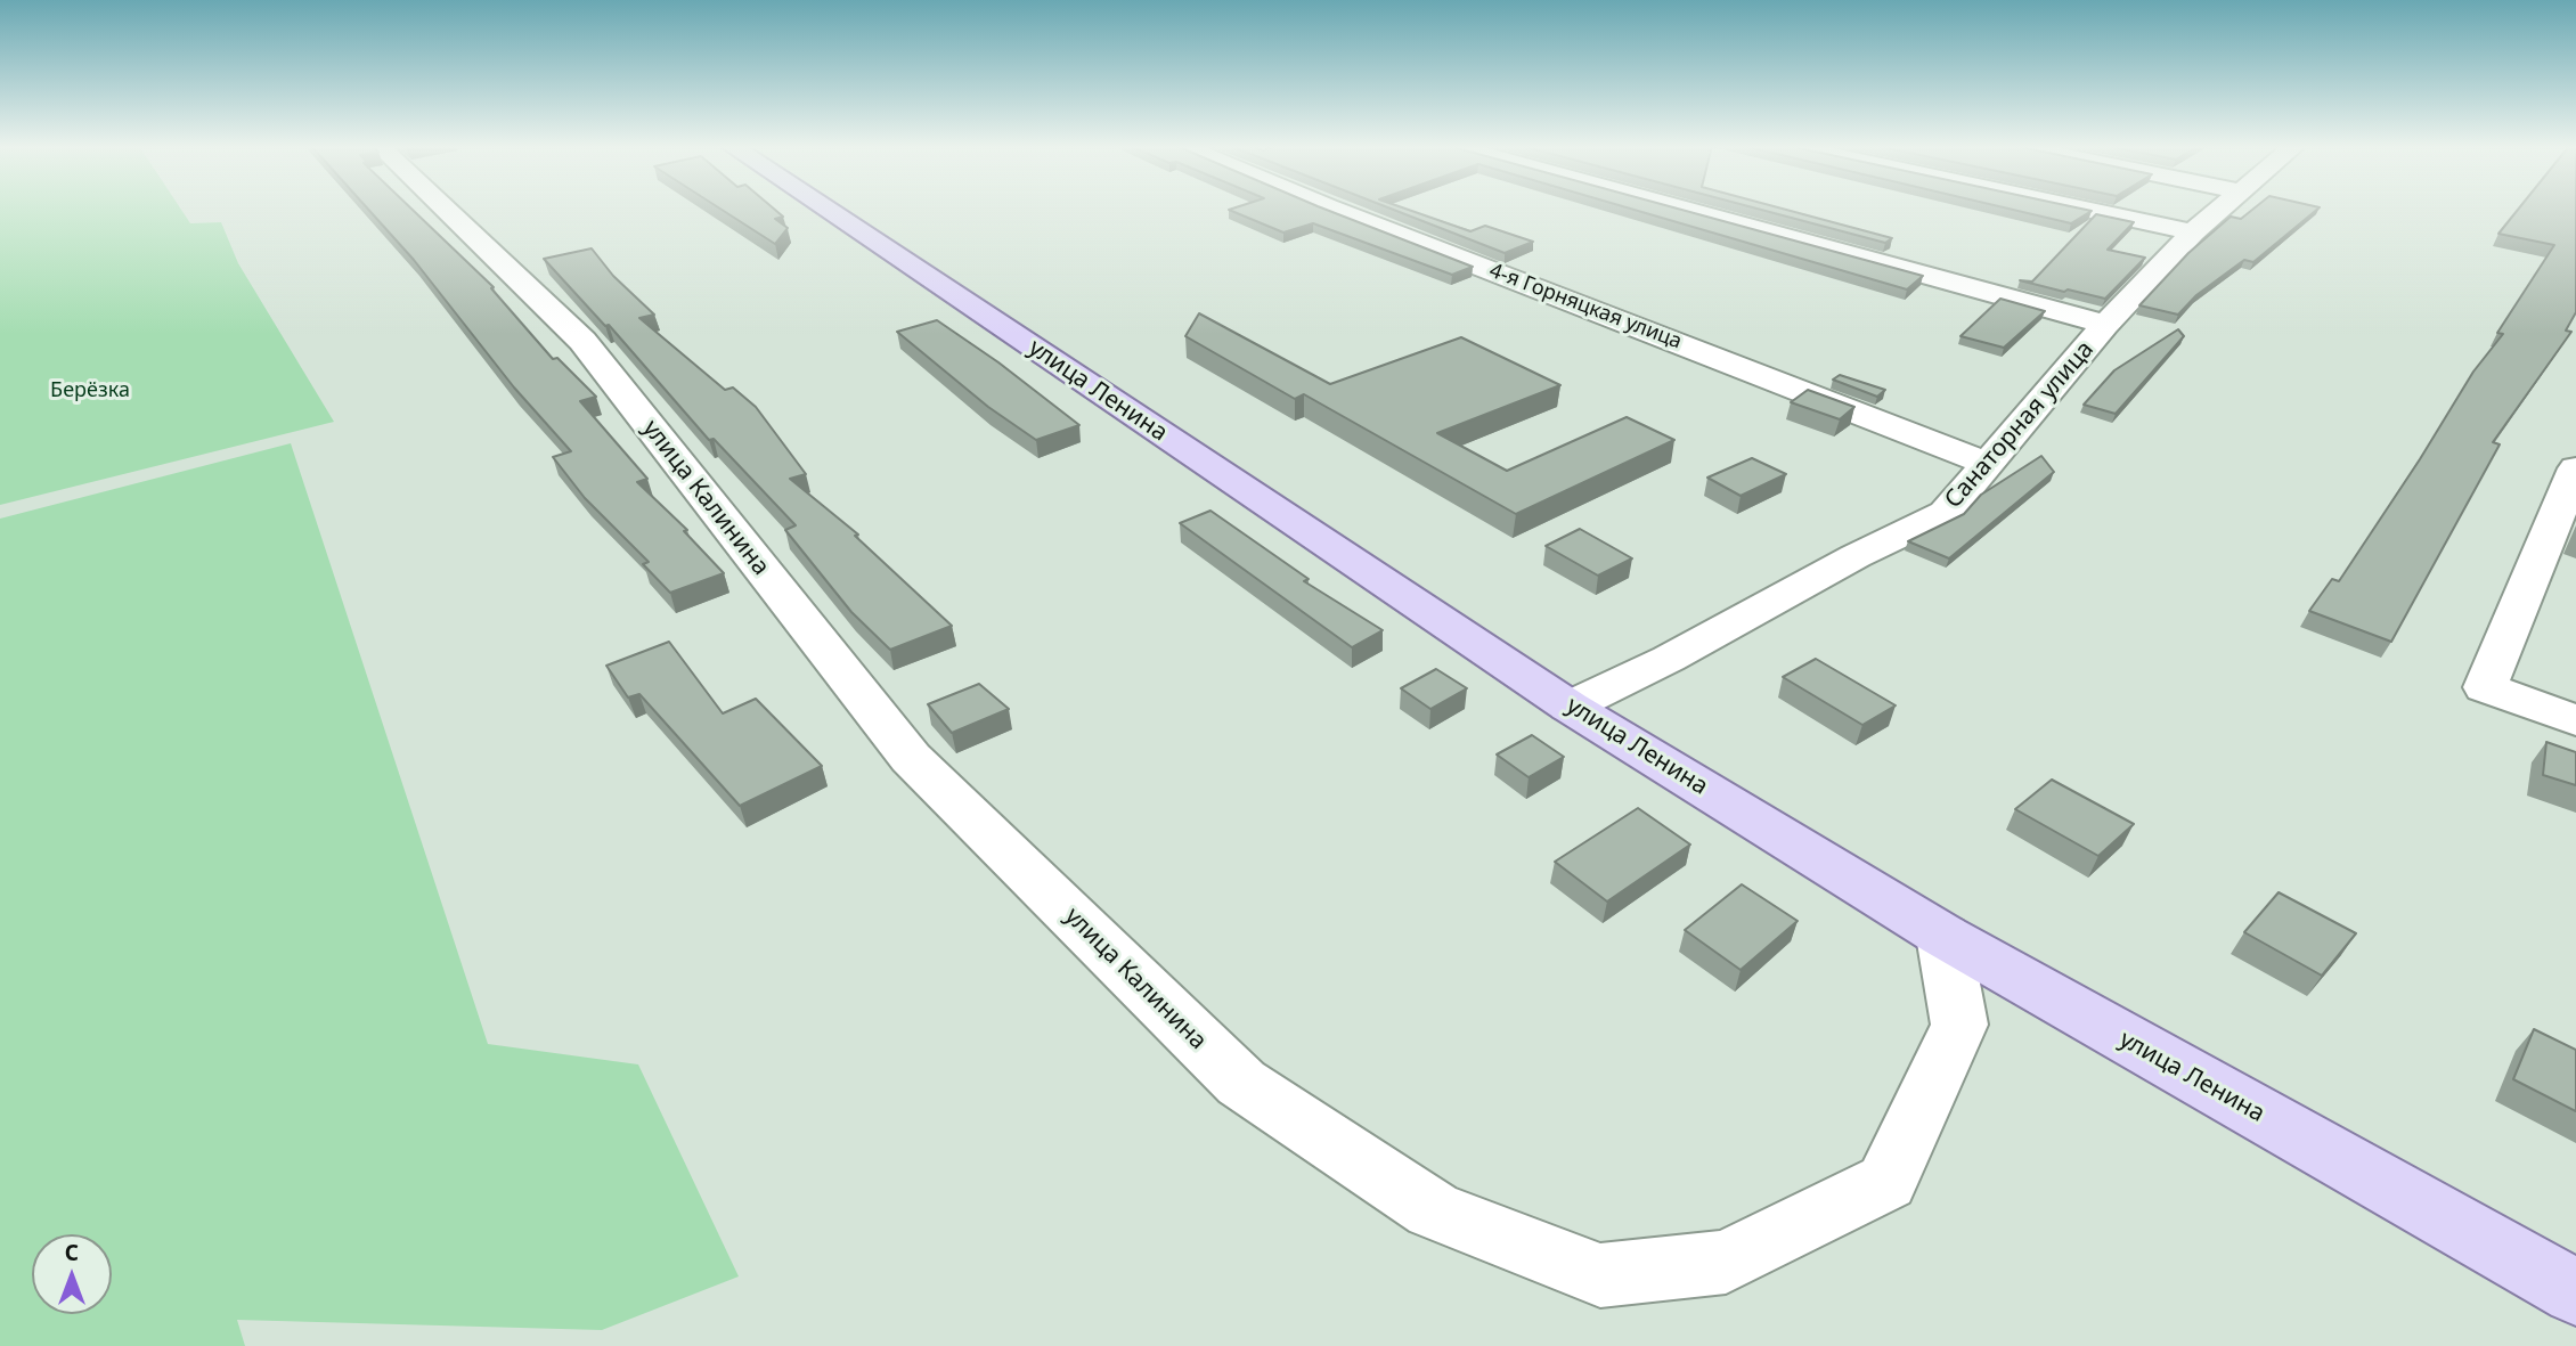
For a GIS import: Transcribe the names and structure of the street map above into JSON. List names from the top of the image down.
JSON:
{
  "streets": {
    "main road": ["улица Ленина"],
    "street": ["4-я Горняцкая улица", "Санаторная улица", "улица Калинина"]
  },
  "crossings": [
    ["4-я Горняцкая улица", "Санаторная улица"],
    ["улица Ленина", "Санаторная улица"],
    ["улица Ленина", "улица Калинина"]
  ],
  "parks": ["Берёзка"],
  "north": "top"
}
